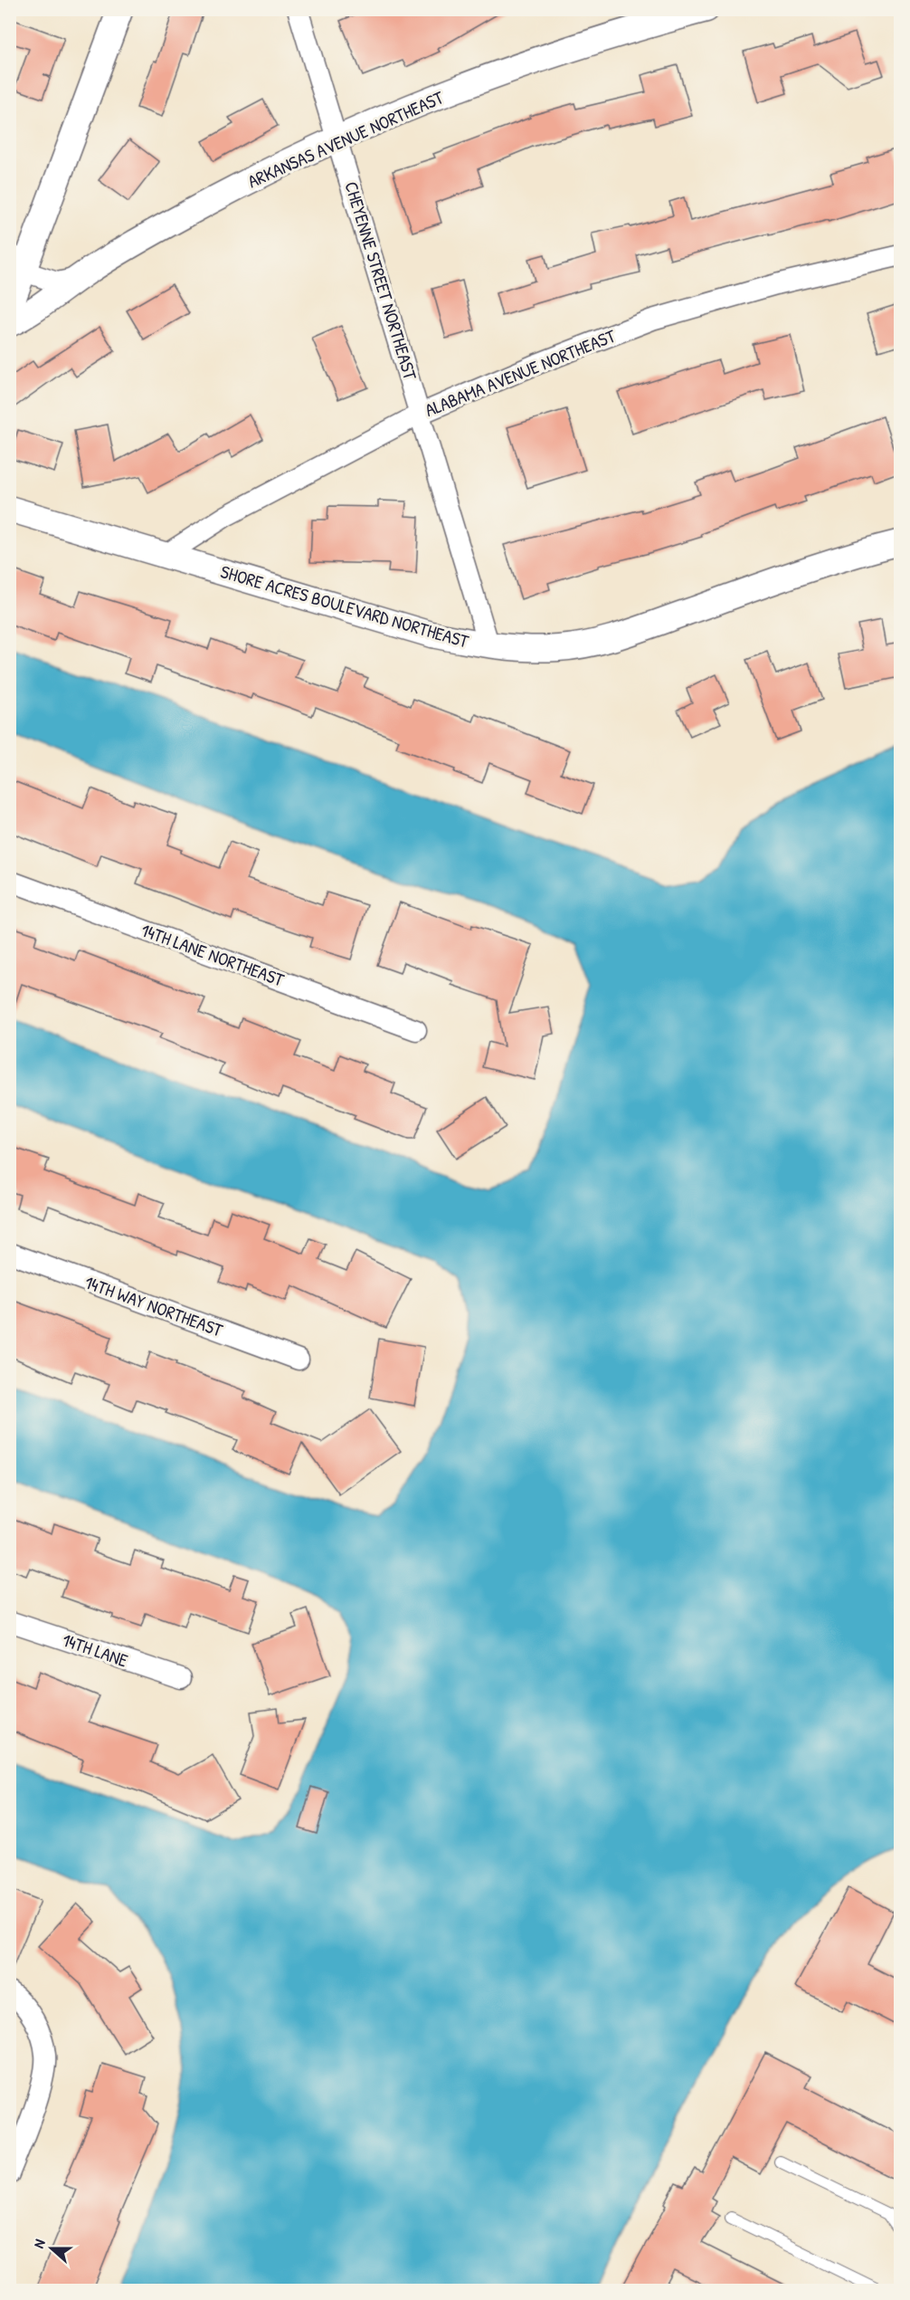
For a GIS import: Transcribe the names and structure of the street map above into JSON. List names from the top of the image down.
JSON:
{
  "streets": {
    "street": [
      "ARKANSAS AVENUE NORTHEAST",
      "CHEYENNE STREET NORTHEAST",
      "ALABAMA AVENUE NORTHEAST",
      "SHORE ACRES BOULEVARD NORTHEAST",
      "14TH LANE NORTHEAST",
      "14TH WAY NORTHEAST",
      "14TH LANE"
    ]
  },
  "crossings": [
    ["ARKANSAS AVENUE NORTHEAST", "CHEYENNE STREET NORTHEAST"],
    ["CHEYENNE STREET NORTHEAST", "ALABAMA AVENUE NORTHEAST"],
    ["CHEYENNE STREET NORTHEAST", "SHORE ACRES BOULEVARD NORTHEAST"],
    ["ALABAMA AVENUE NORTHEAST", "SHORE ACRES BOULEVARD NORTHEAST"]
  ],
  "north": "left"
}
